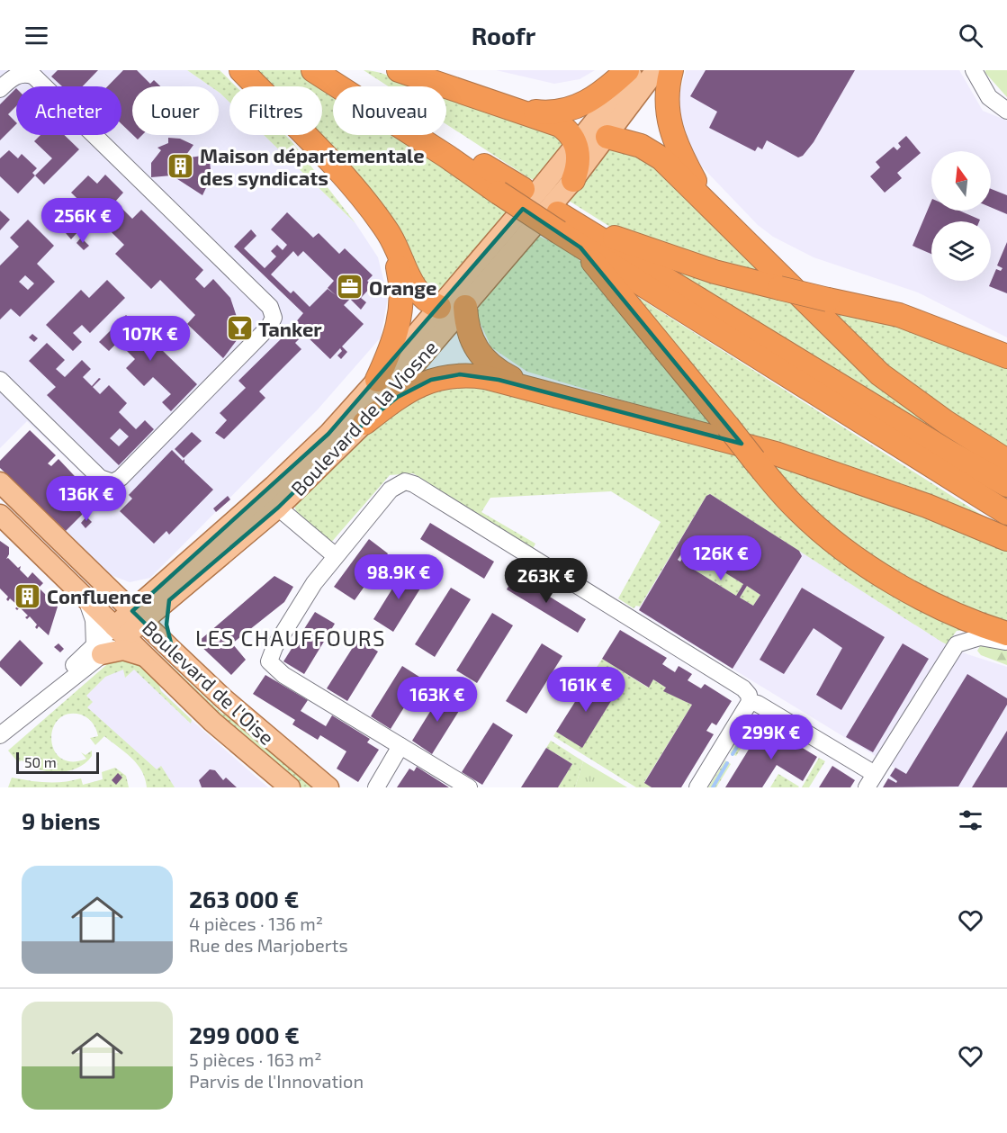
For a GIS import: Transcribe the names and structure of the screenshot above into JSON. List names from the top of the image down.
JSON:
{
  "streets": {
    "main road": ["Boulevard de la Viosne", "Boulevard de l'Oise"]
  },
  "crossings": [
    ["Boulevard de la Viosne", "Boulevard de l'Oise"]
  ],
  "districts": ["LES CHAUFFOURS"],
  "places": {
    "building": ["Maison départementale des syndicats", "Confluence"],
    "office": ["Orange"],
    "bar": ["Tanker"]
  },
  "scale_bar": "50 m",
  "north": "top",
  "page": {
    "header": "Roofr",
    "chip": [
      "Acheter",
      "Louer",
      "Filtres",
      "Nouveau"
    ],
    "price": [
      "256K €",
      "107K €",
      "136K €",
      "126K €",
      "98.9K €",
      "263K €",
      "161K €",
      "163K €",
      "299K €"
    ],
    "scale": "50 m",
    "heading": "9 biens",
    "list": [
      {
        "name": "263 000 €",
        "note": "4 pièces · 136 m² · Rue des Marjoberts"
      },
      {
        "name": "299 000 €",
        "note": "5 pièces · 163 m² · Parvis de l'Innovation"
      }
    ]
  }
}
